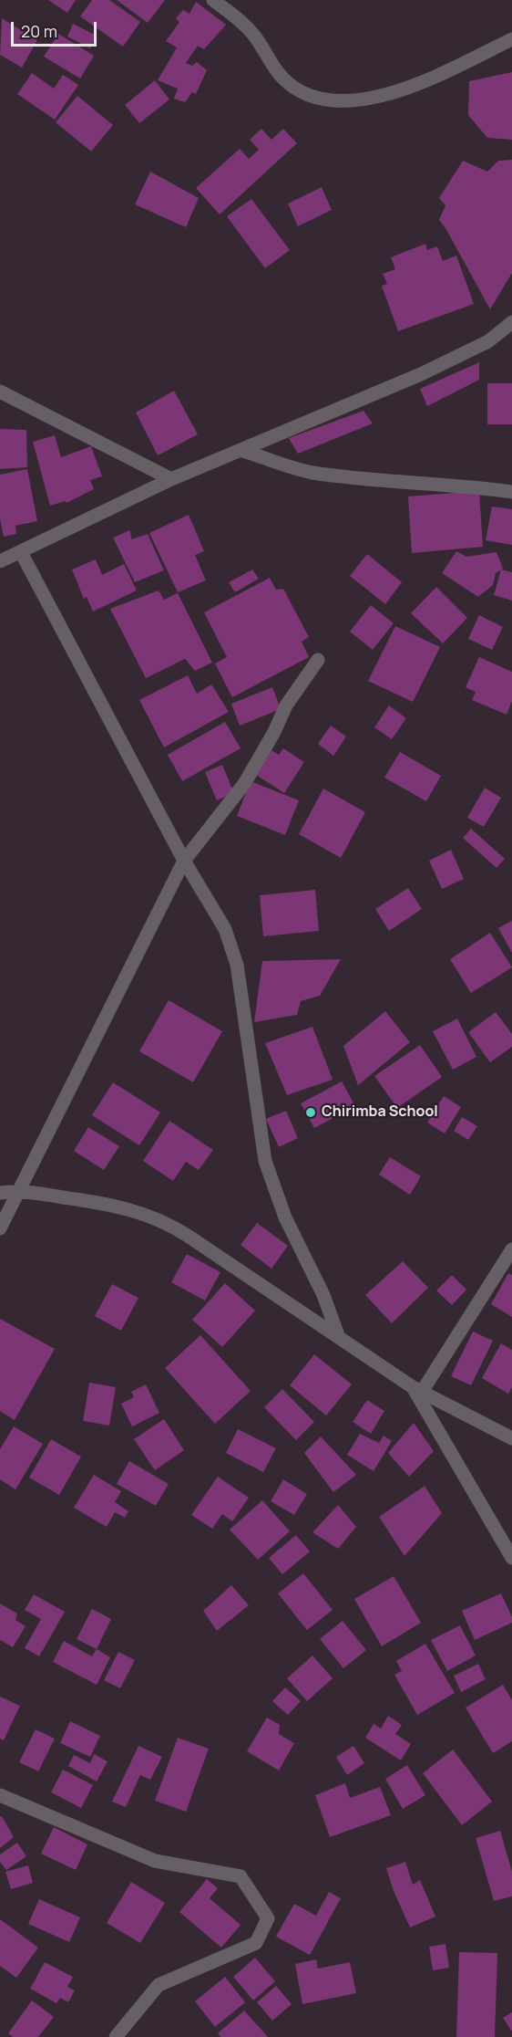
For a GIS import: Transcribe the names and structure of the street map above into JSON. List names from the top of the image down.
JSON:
{
  "places": ["Chirimba School"],
  "scale_bar": "20 m"
}
